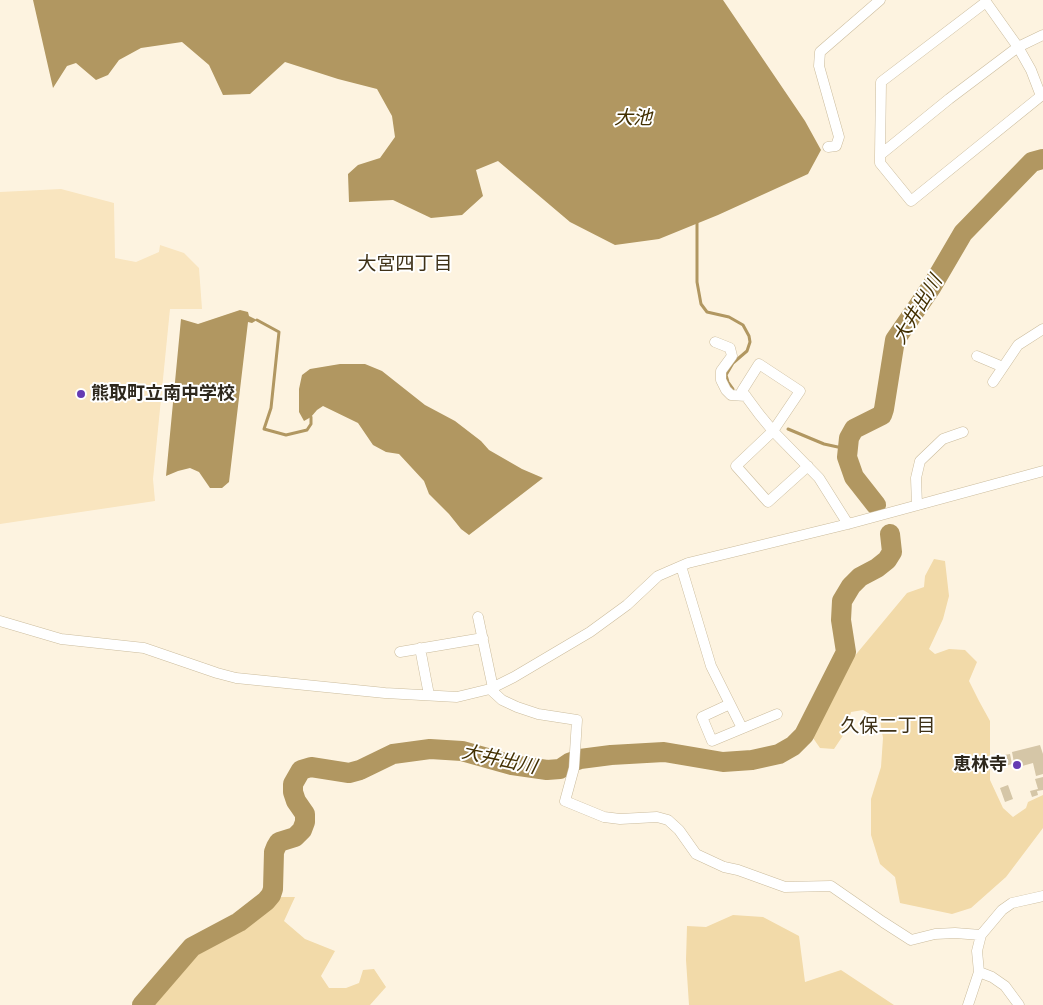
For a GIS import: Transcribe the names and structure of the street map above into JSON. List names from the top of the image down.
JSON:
{
  "districts": ["大宮四丁目", "久保二丁目"],
  "water": ["大池", "大井出川"],
  "places": ["熊取町立南中学校", "恵林寺"]
}
